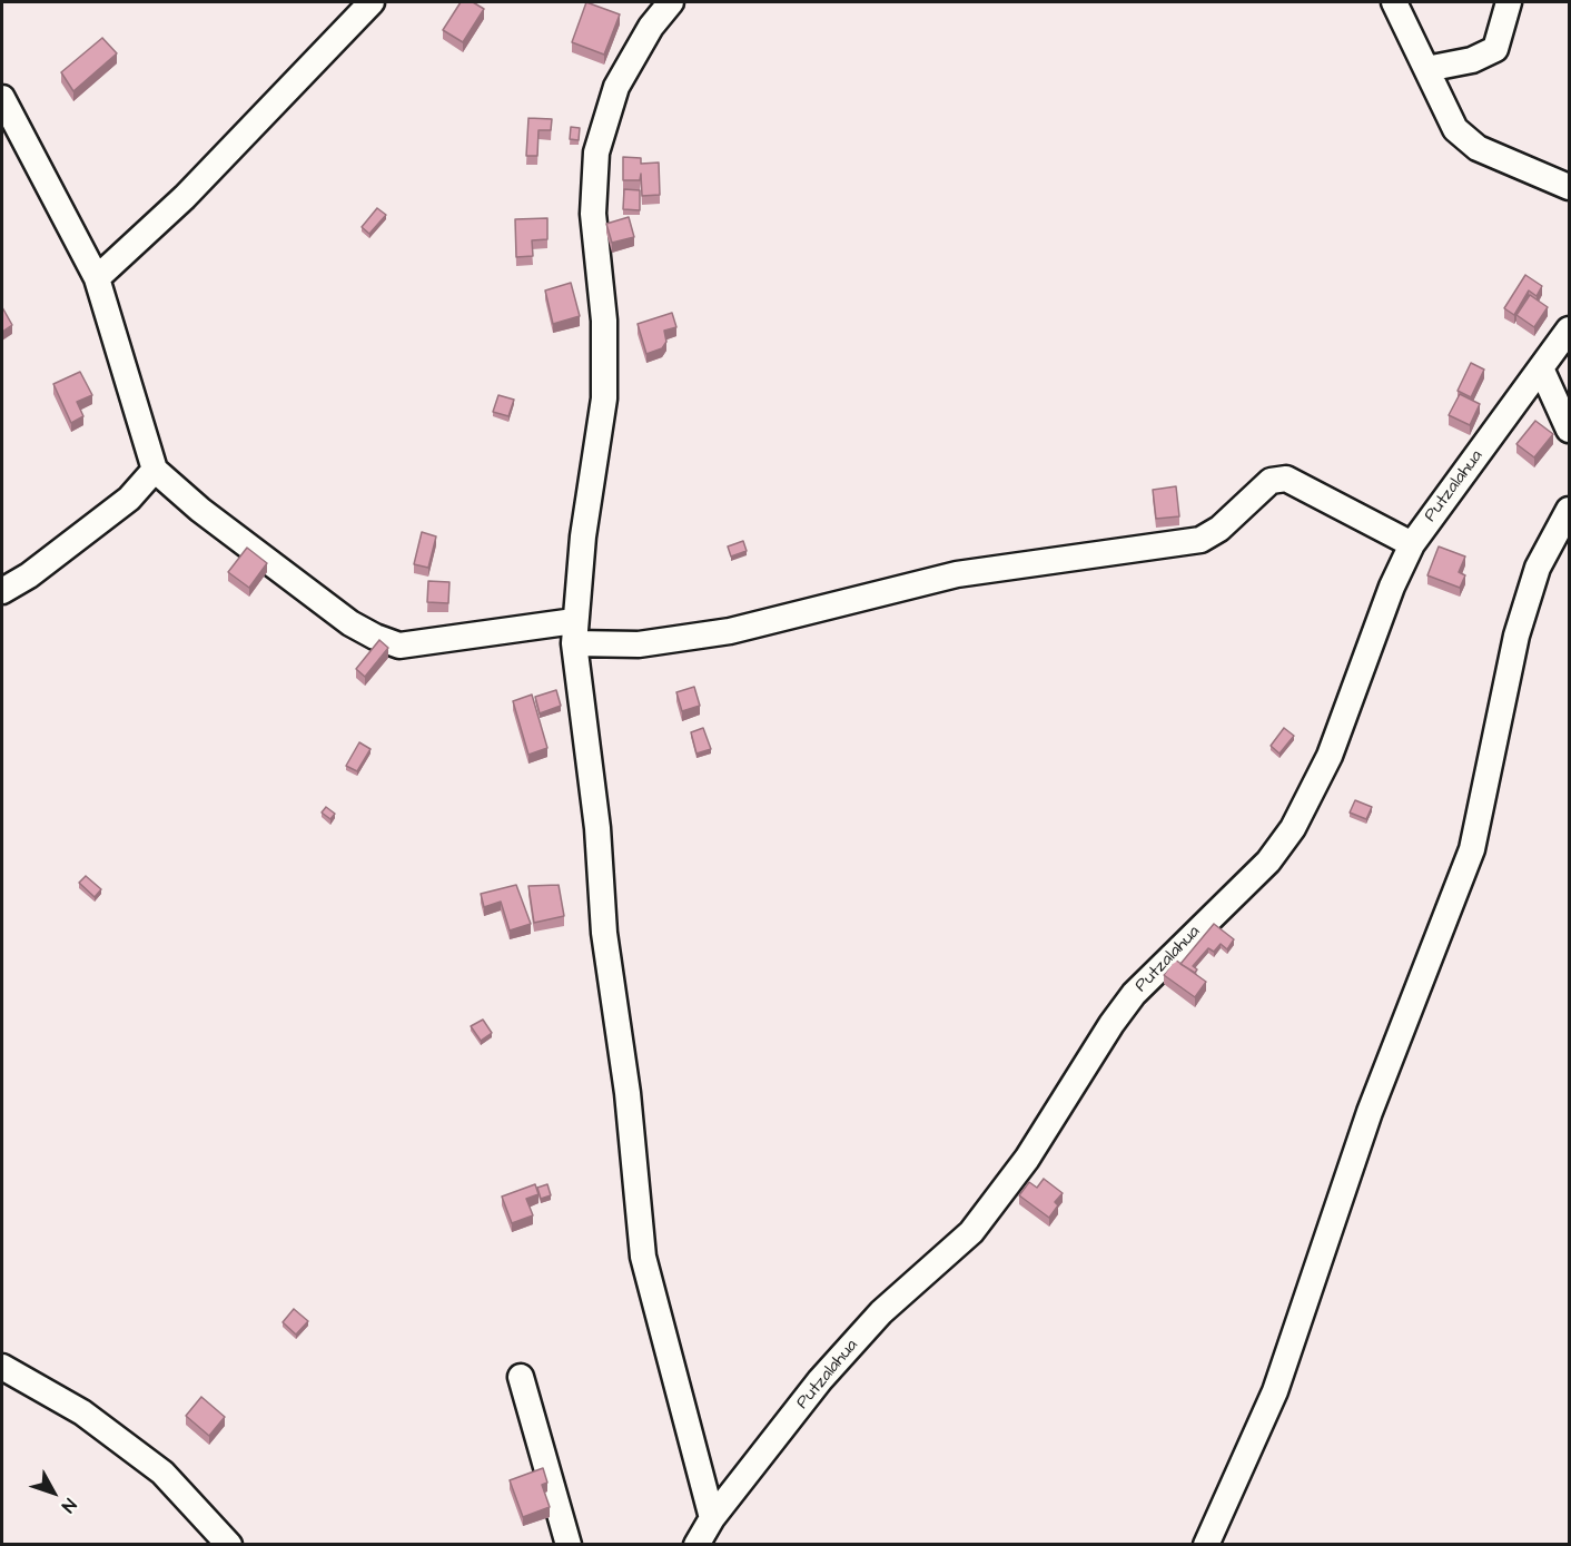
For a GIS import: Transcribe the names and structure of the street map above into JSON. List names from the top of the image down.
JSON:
{
  "streets": {
    "street": ["Putzalahua"]
  },
  "north": "bottom right"
}
